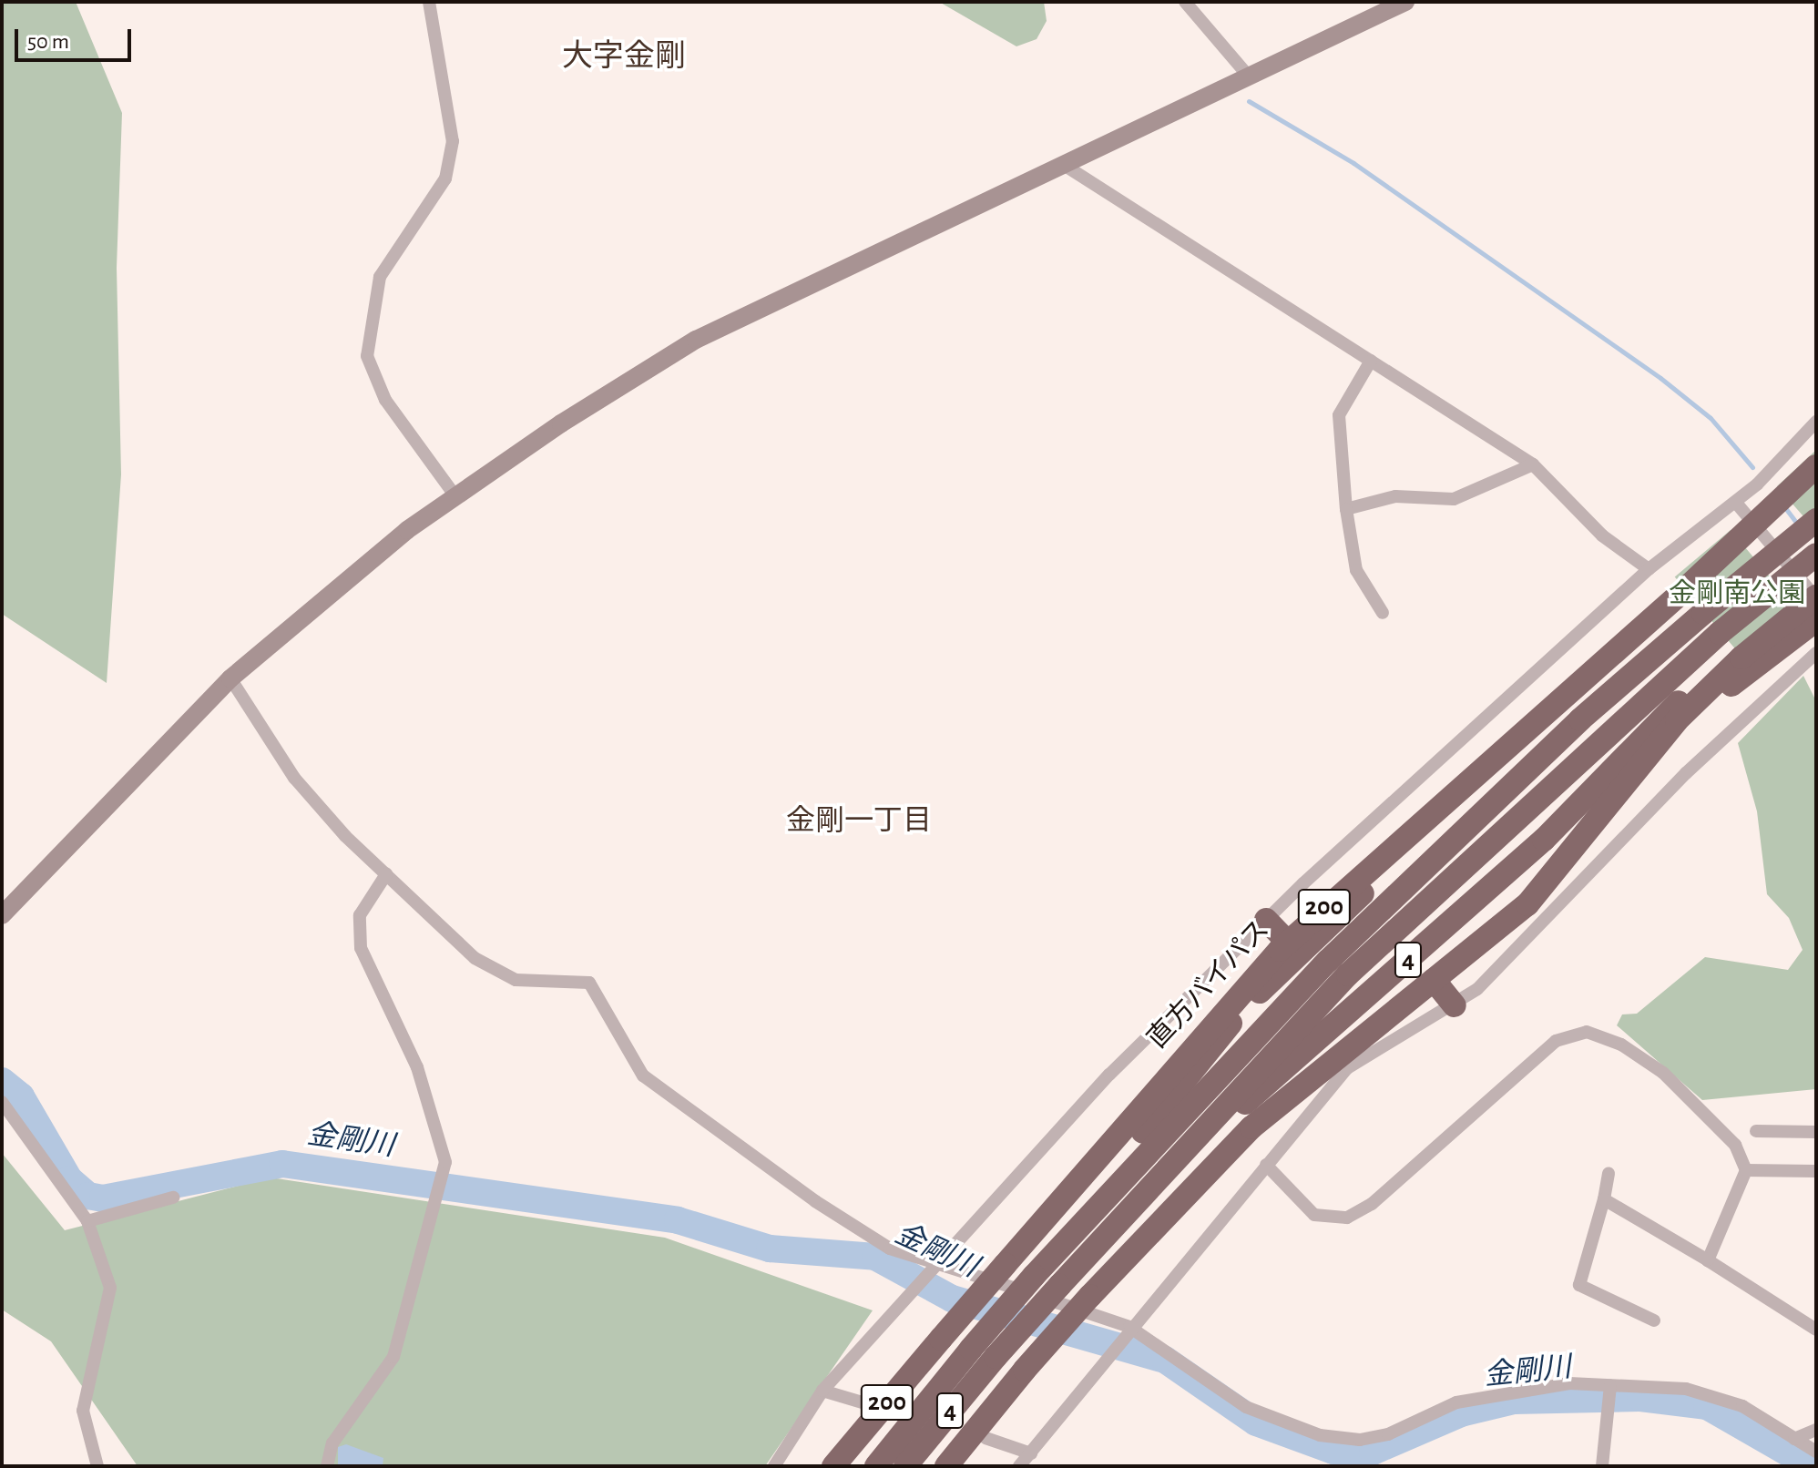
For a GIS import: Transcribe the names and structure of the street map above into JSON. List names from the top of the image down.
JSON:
{
  "streets": {
    "highway": ["200", "4", "直方バイパス"]
  },
  "crossings": [
    ["4", "直方バイパス"]
  ],
  "districts": ["大字金剛", "金剛一丁目"],
  "water": ["金剛川"],
  "parks": ["金剛南公園"],
  "scale_bar": "50 m"
}
